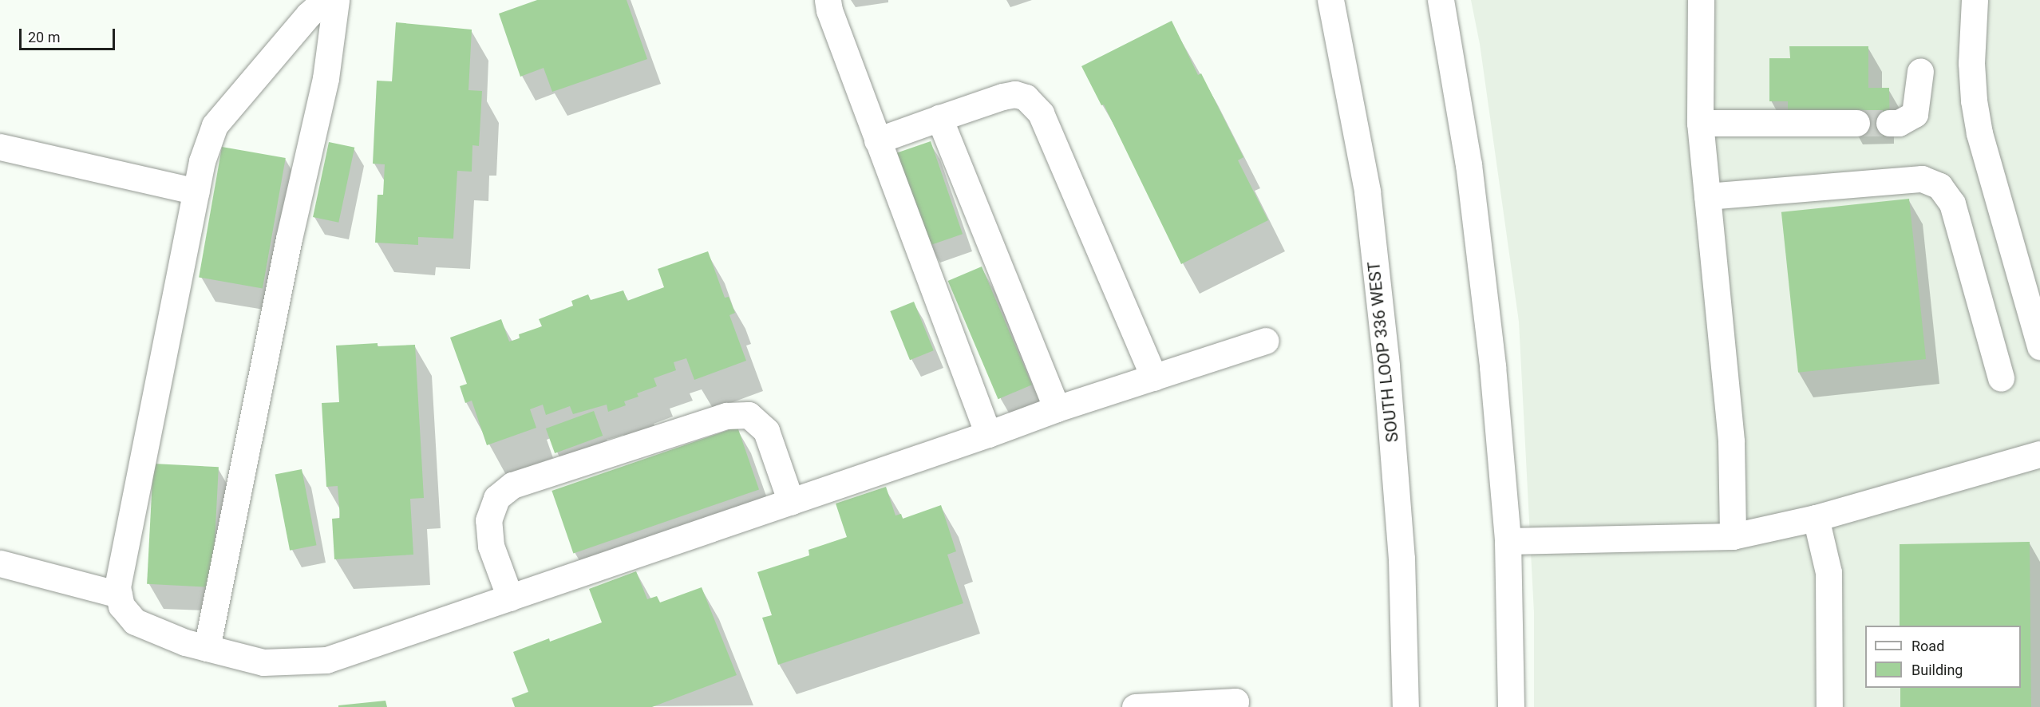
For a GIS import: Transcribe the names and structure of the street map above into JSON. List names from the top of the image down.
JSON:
{
  "streets": {
    "main road": ["SOUTH LOOP 336 WEST"]
  },
  "legend": ["Road", "Building"],
  "scale_bar": "20 m"
}
